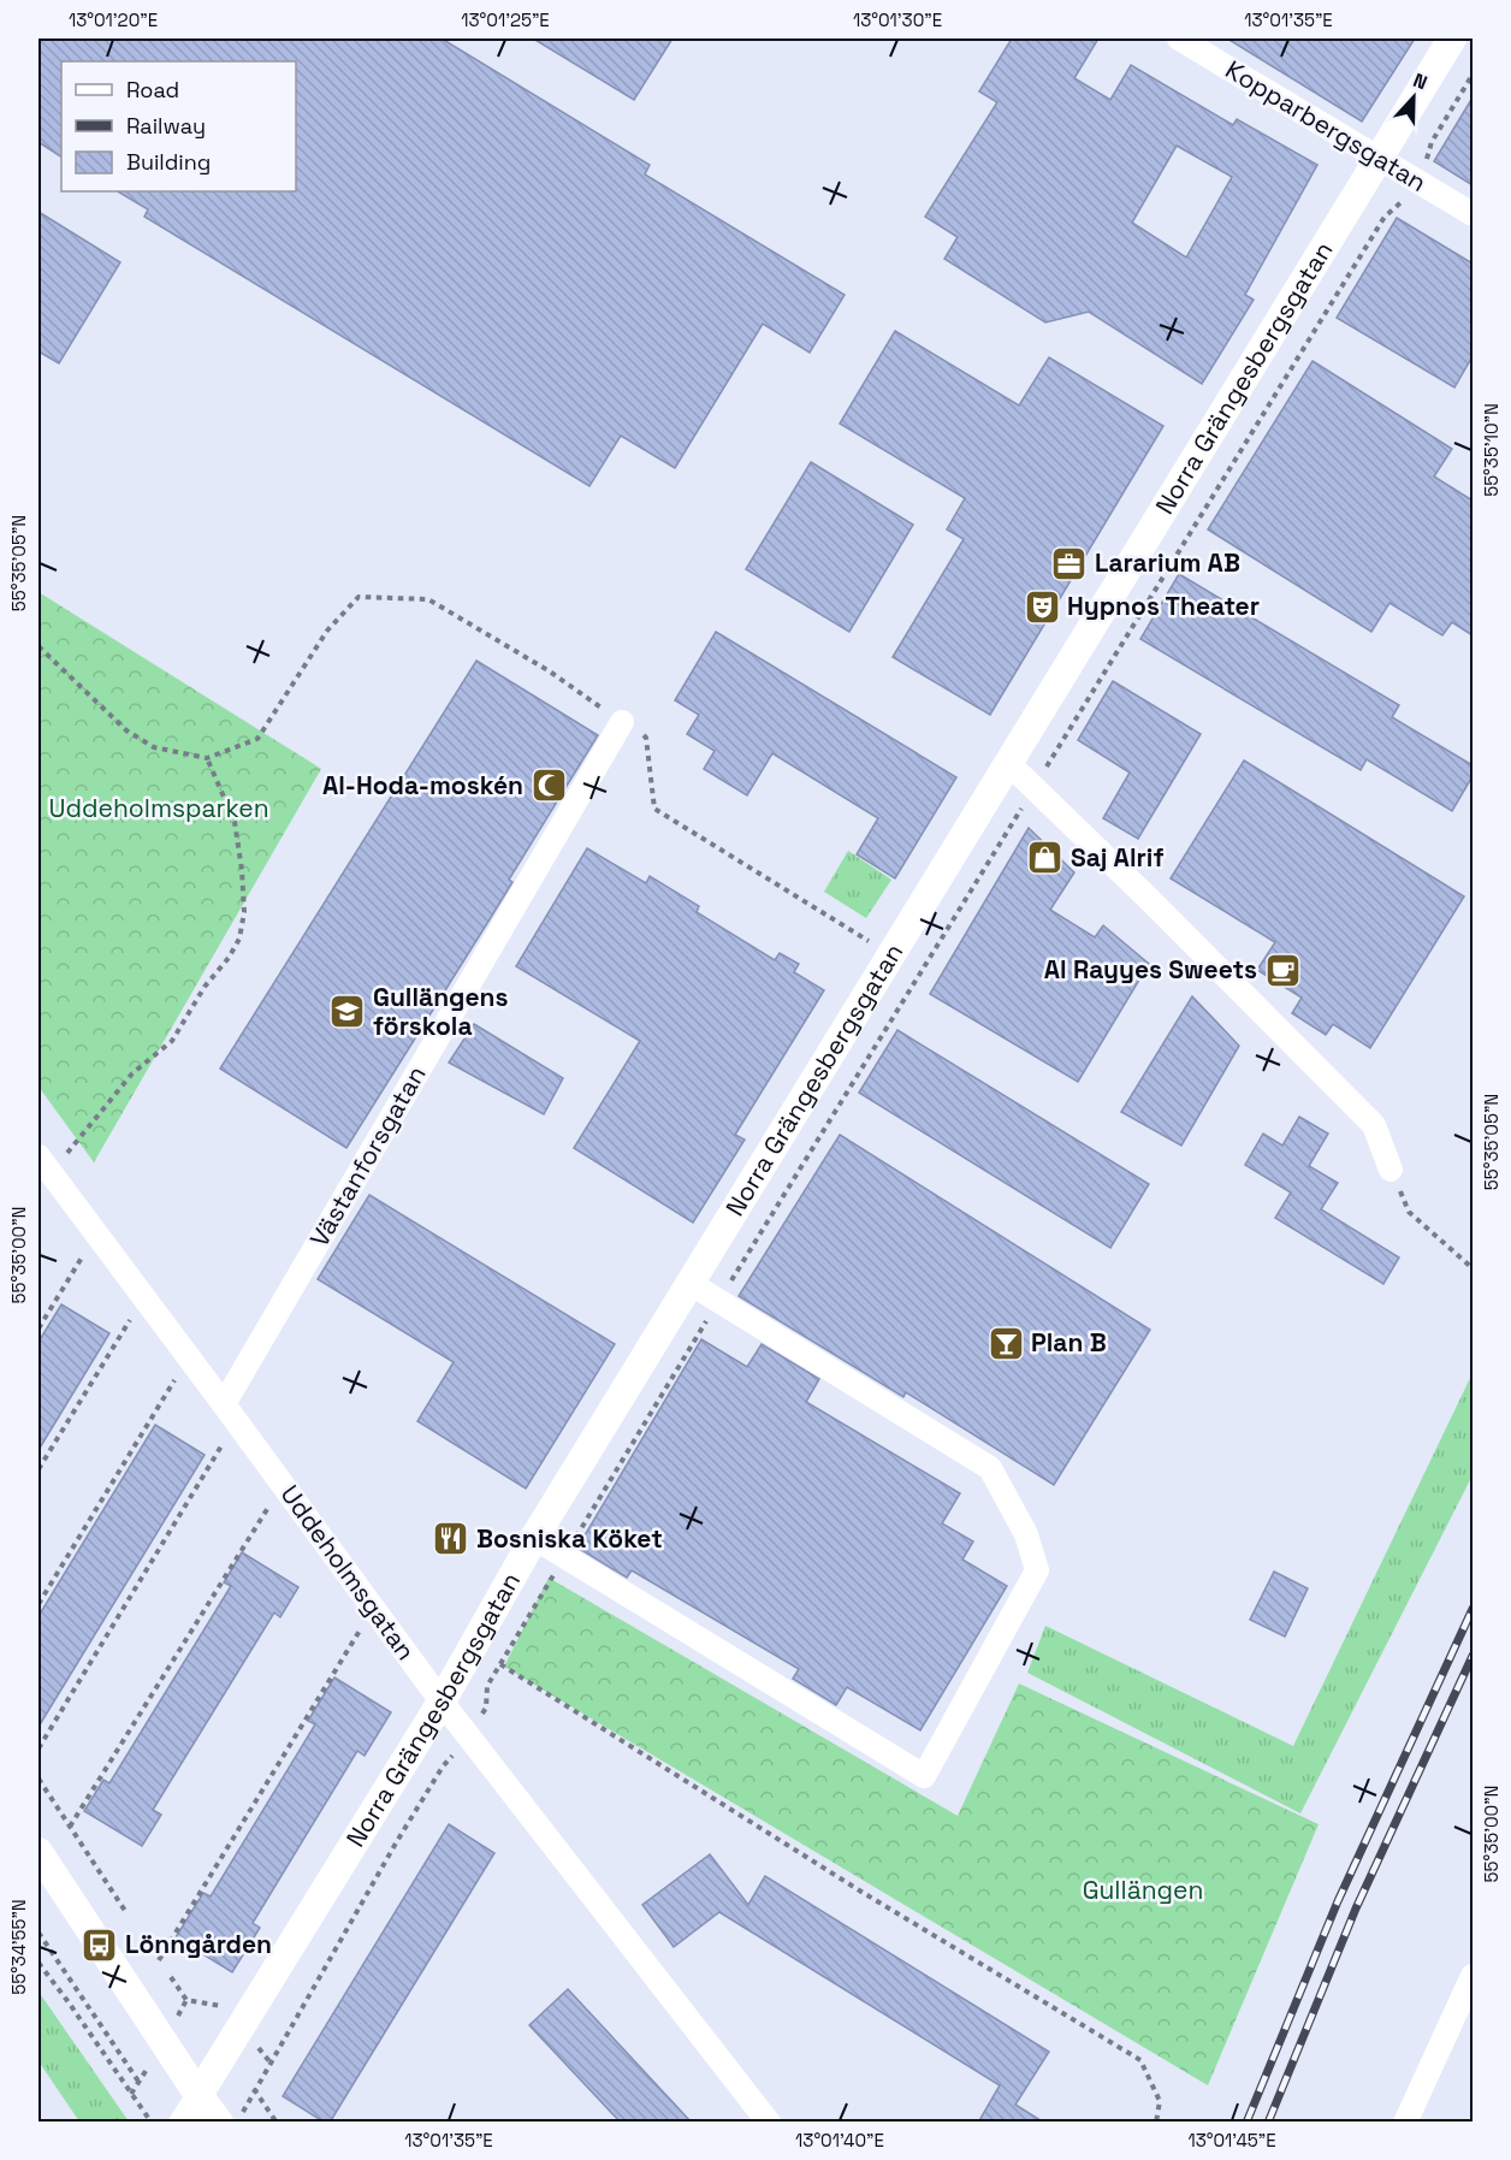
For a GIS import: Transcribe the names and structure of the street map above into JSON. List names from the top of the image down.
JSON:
{
  "streets": {
    "street": [
      "Kopparbergsgatan",
      "Norra Grängesbergsgatan",
      "Västanforsgatan",
      "Uddeholmsgatan"
    ]
  },
  "crossings": [
    ["Kopparbergsgatan", "Norra Grängesbergsgatan"],
    ["Norra Grängesbergsgatan", "Uddeholmsgatan"],
    ["Västanforsgatan", "Uddeholmsgatan"]
  ],
  "parks": ["Uddeholmsparken", "Gullängen"],
  "places": {
    "office": ["Lararium AB"],
    "theatre": ["Hypnos Theater"],
    "mosque": ["Al-Hoda-moskén"],
    "shop": ["Saj Alrif"],
    "cafe": ["Al Rayyes Sweets"],
    "school or university": ["Gullängens förskola"],
    "bar": ["Plan B"],
    "restaurant": ["Bosniska Köket"],
    "bus stop": ["Lönngården"]
  },
  "legend": ["Road", "Railway", "Building"],
  "north": "top",
  "coordinates": [
    "13°01'20\"E",
    "13°01'25\"E",
    "13°01'30\"E",
    "13°01'35\"E",
    "55°35'10\"N",
    "55°35'05\"N",
    "55°35'00\"N",
    "55°34'55\"N",
    "13°01'40\"E",
    "13°01'45\"E"
  ]
}
